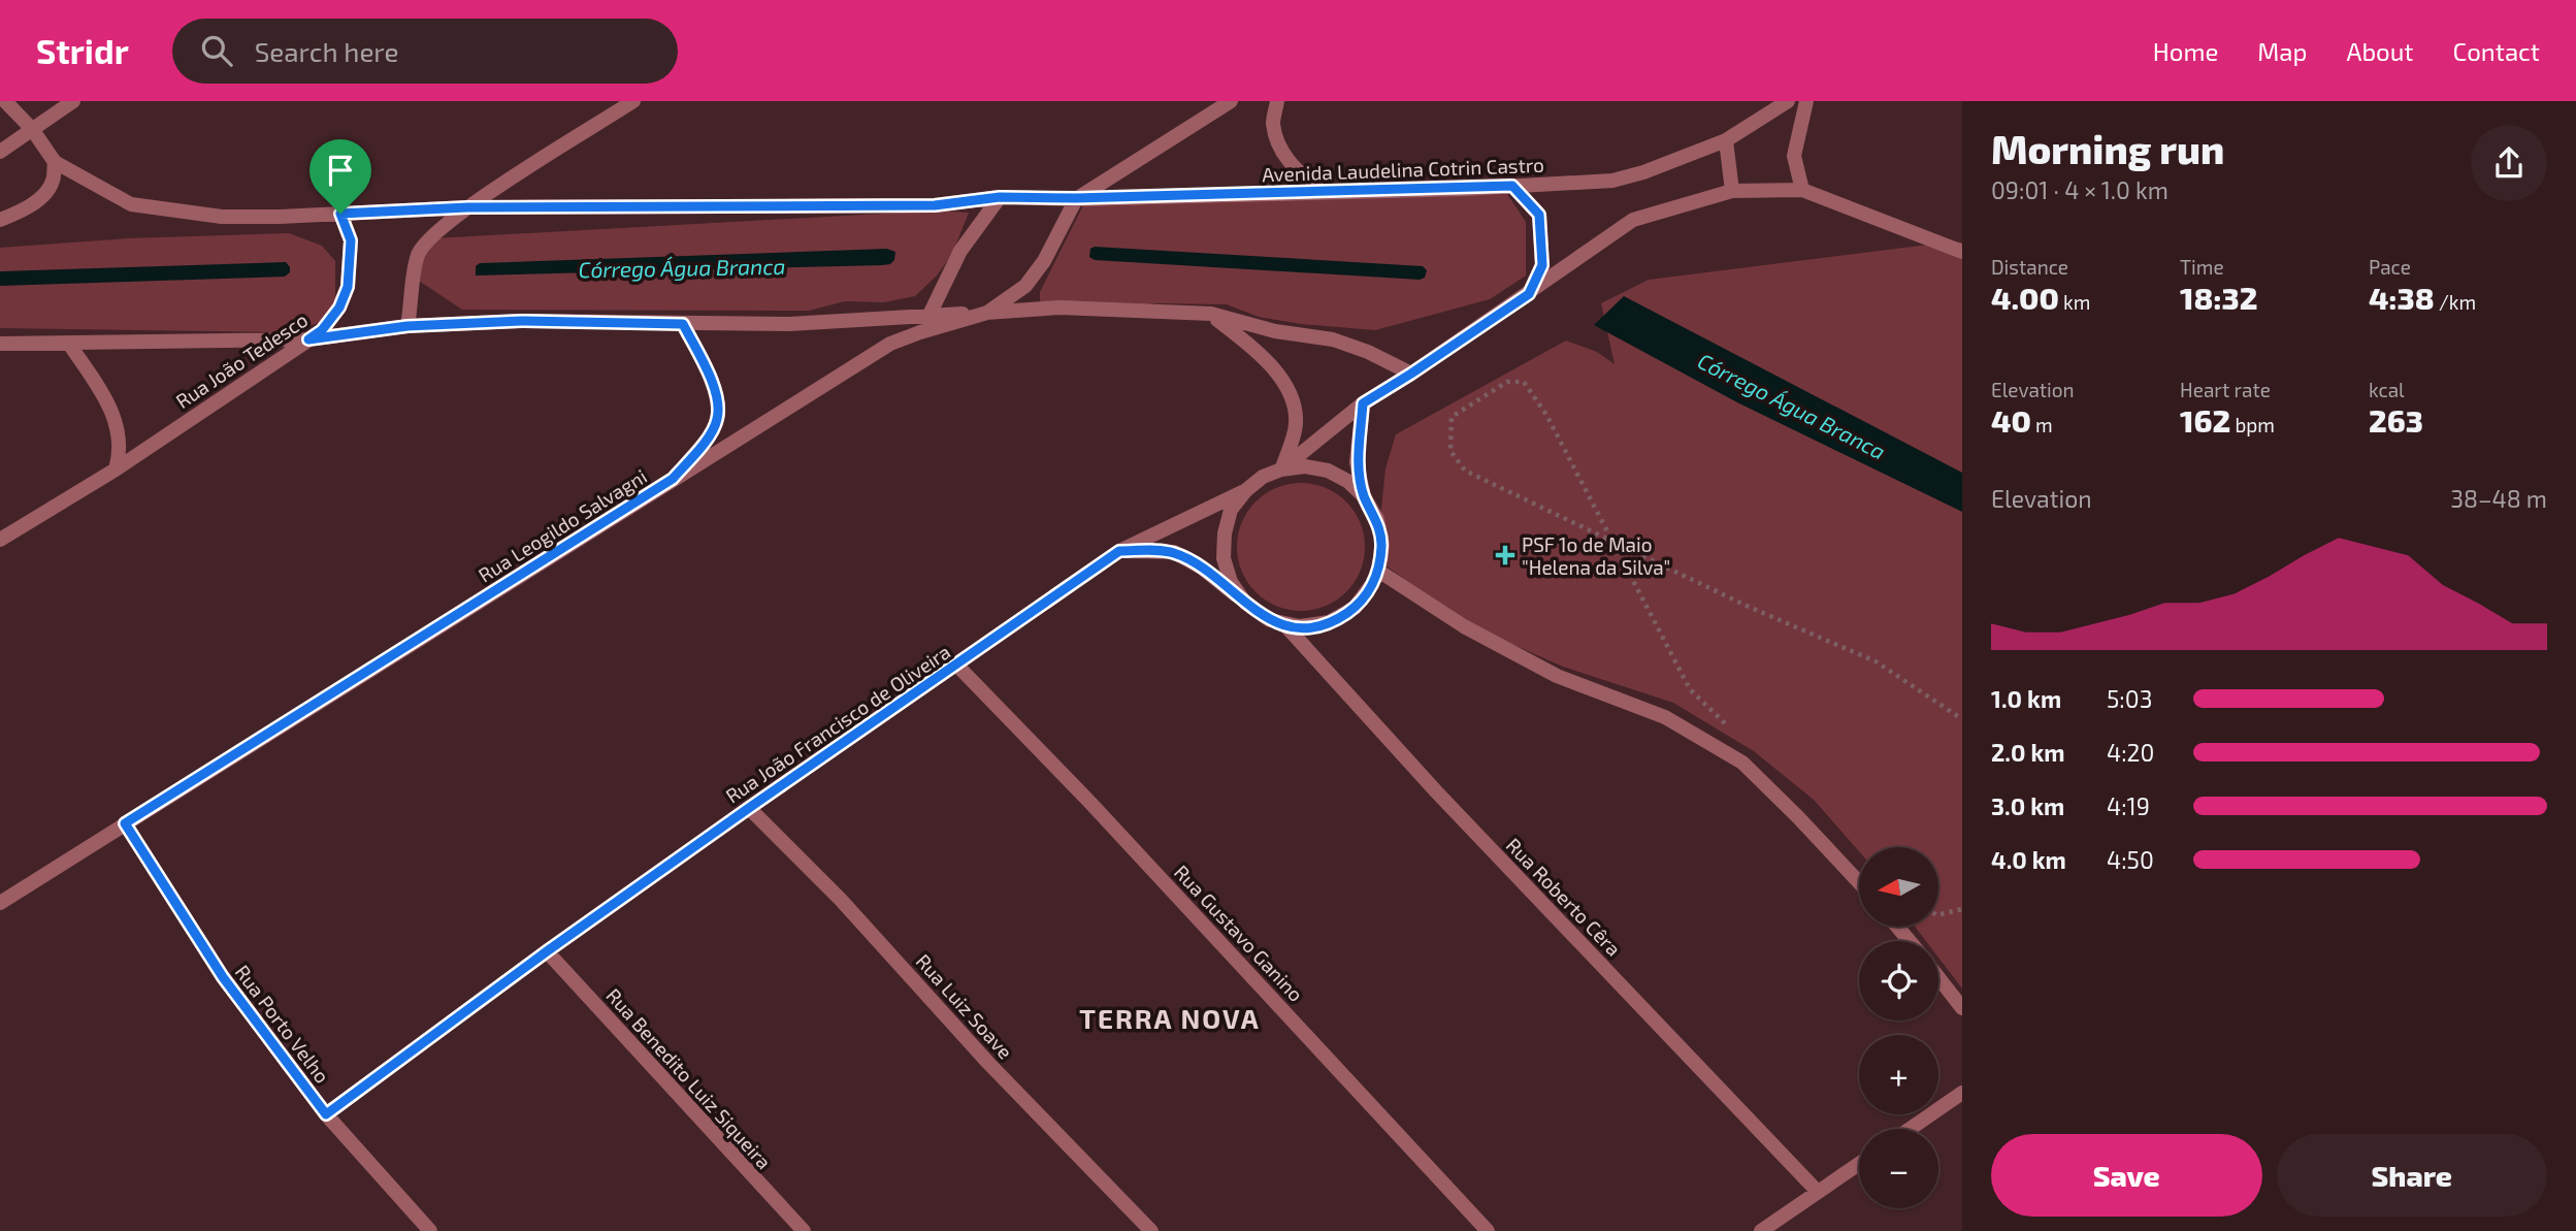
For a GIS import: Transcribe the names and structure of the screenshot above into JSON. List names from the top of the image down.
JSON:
{
  "streets": {
    "street": [
      "Avenida Laudelina Cotrin Castro",
      "Rua João Tedesco",
      "Rua Leogildo Salvagni",
      "Rua João Francisco de Oliveira",
      "Rua Roberto Cêra",
      "Rua Gustavo Ganino",
      "Rua Luiz Soave",
      "Rua Porto Velho",
      "Rua Benedito Luiz Siqueira"
    ]
  },
  "crossings": [
    ["Avenida Laudelina Cotrin Castro", "Rua João Tedesco"],
    ["Avenida Laudelina Cotrin Castro", "Rua Leogildo Salvagni"],
    ["Rua Leogildo Salvagni", "Rua Porto Velho"],
    ["Rua João Francisco de Oliveira", "Rua Roberto Cêra"],
    ["Rua João Francisco de Oliveira", "Rua Gustavo Ganino"],
    ["Rua João Francisco de Oliveira", "Rua Luiz Soave"],
    ["Rua João Francisco de Oliveira", "Rua Porto Velho"],
    ["Rua João Francisco de Oliveira", "Rua Benedito Luiz Siqueira"]
  ],
  "districts": ["TERRA NOVA"],
  "water": ["Córrego Água Branca"],
  "places": {
    "health": ["PSF 1o de Maio \"Helena da Silva\""]
  },
  "north": "left",
  "page": {
    "header": "Stridr",
    "search": "Search here",
    "nav": [
      "Home",
      "Map",
      "About",
      "Contact"
    ],
    "heading": ["Morning run", "09:01 · 4 × 1.0 km"],
    "stats": [
      ["Distance", "4.00 km"],
      ["Time", "18:32"],
      ["Pace", "4:38 /km"],
      ["Elevation", "40 m"],
      ["Heart rate", "162 bpm"],
      ["kcal", "263"]
    ],
    "chart": ["Elevation", "38–48 m"],
    "list": [
      {
        "name": "1.0 km",
        "note": "5:03"
      },
      {
        "name": "2.0 km",
        "note": "4:20"
      },
      {
        "name": "3.0 km",
        "note": "4:19"
      },
      {
        "name": "4.0 km",
        "note": "4:50"
      }
    ],
    "map_buttons": ["+", "−"],
    "buttons": ["Save", "Share"]
  }
}
